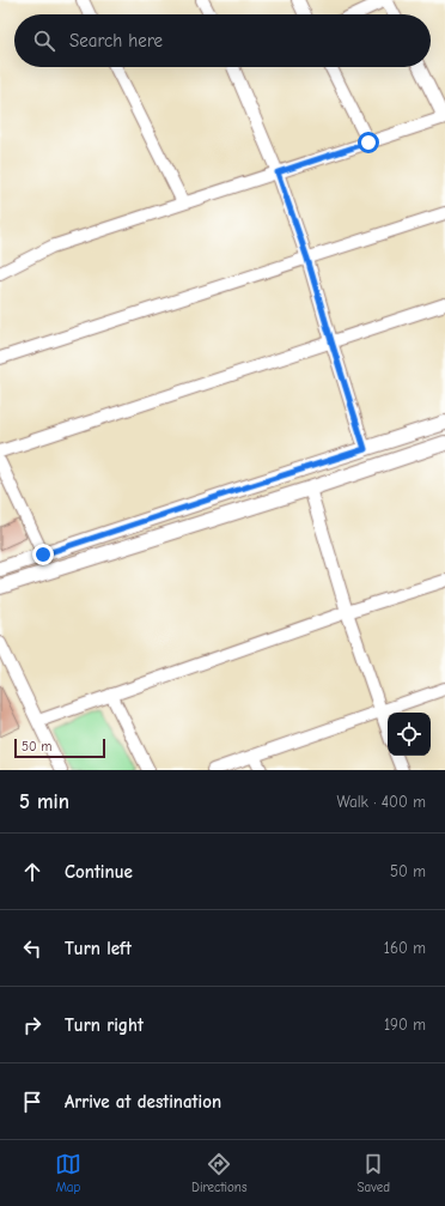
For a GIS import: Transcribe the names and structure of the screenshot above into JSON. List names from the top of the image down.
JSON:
{
  "scale_bar": "50 m",
  "page": {
    "search": "Search here",
    "scale": "50 m",
    "heading": ["5 min", "Walk · 400 m"],
    "list": [
      ["Continue", "50 m"],
      ["Turn left", "160 m"],
      ["Turn right", "190 m"],
      "Arrive at destination"
    ],
    "nav": ["Map", "Directions", "Saved"]
  }
}
